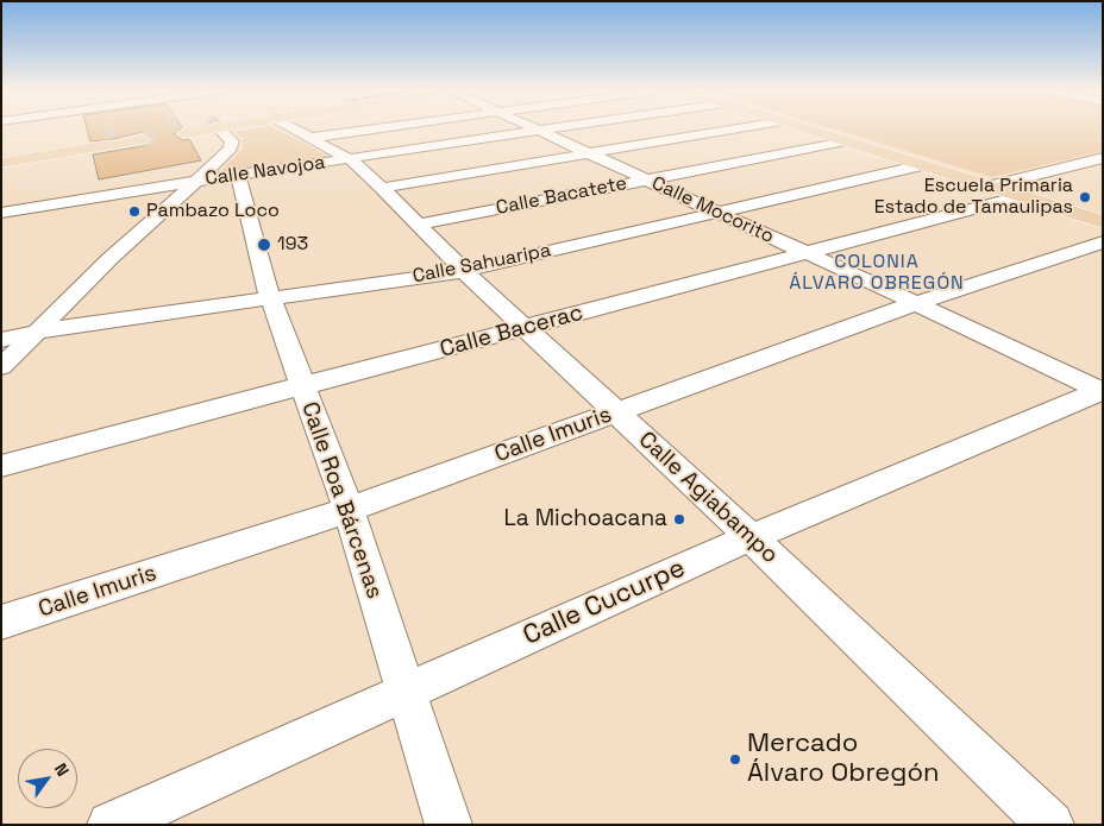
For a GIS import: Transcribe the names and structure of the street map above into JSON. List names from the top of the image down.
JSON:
{
  "streets": {
    "street": [
      "Calle Navojoa",
      "Calle Bacatete",
      "Calle Mocorito",
      "Calle Sahuaripa",
      "Calle Bacerac",
      "Calle Imuris",
      "Calle Agiabampo",
      "Calle Roa Bárcenas",
      "Calle Cucurpe"
    ]
  },
  "crossings": [
    ["Calle Navojoa", "Calle Mocorito"],
    ["Calle Navojoa", "Calle Agiabampo"],
    ["Calle Navojoa", "Calle Roa Bárcenas"],
    ["Calle Bacatete", "Calle Mocorito"],
    ["Calle Bacatete", "Calle Agiabampo"],
    ["Calle Mocorito", "Calle Sahuaripa"],
    ["Calle Mocorito", "Calle Bacerac"],
    ["Calle Mocorito", "Calle Imuris"],
    ["Calle Mocorito", "Calle Cucurpe"],
    ["Calle Sahuaripa", "Calle Agiabampo"],
    ["Calle Sahuaripa", "Calle Roa Bárcenas"],
    ["Calle Bacerac", "Calle Agiabampo"],
    ["Calle Bacerac", "Calle Roa Bárcenas"],
    ["Calle Imuris", "Calle Agiabampo"],
    ["Calle Imuris", "Calle Roa Bárcenas"],
    ["Calle Agiabampo", "Calle Cucurpe"],
    ["Calle Roa Bárcenas", "Calle Cucurpe"]
  ],
  "districts": ["COLONIA ÁLVARO OBREGÓN"],
  "places": [
    "Escuela Primaria Estado de Tamaulipas",
    "Pambazo Loco",
    "193",
    "La Michoacana",
    "Mercado Álvaro Obregón"
  ],
  "north": "top right"
}
